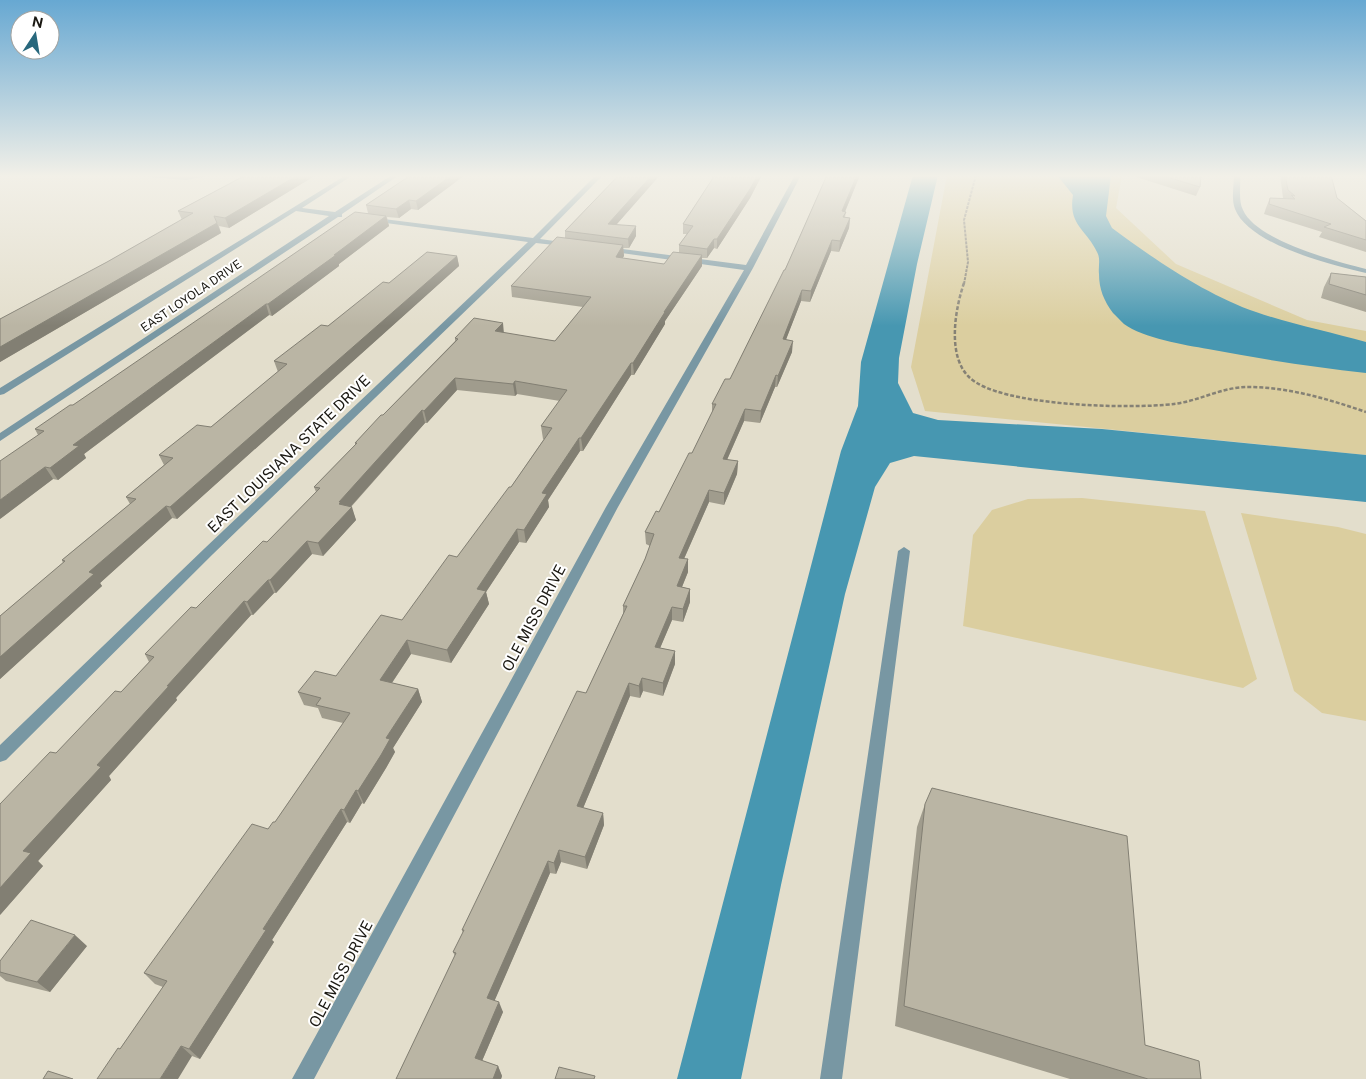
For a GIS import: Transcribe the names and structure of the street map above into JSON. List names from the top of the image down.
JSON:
{
  "streets": {
    "street": ["EAST LOYOLA DRIVE", "EAST LOUISIANA STATE DRIVE", "OLE MISS DRIVE"]
  },
  "north": "top"
}
